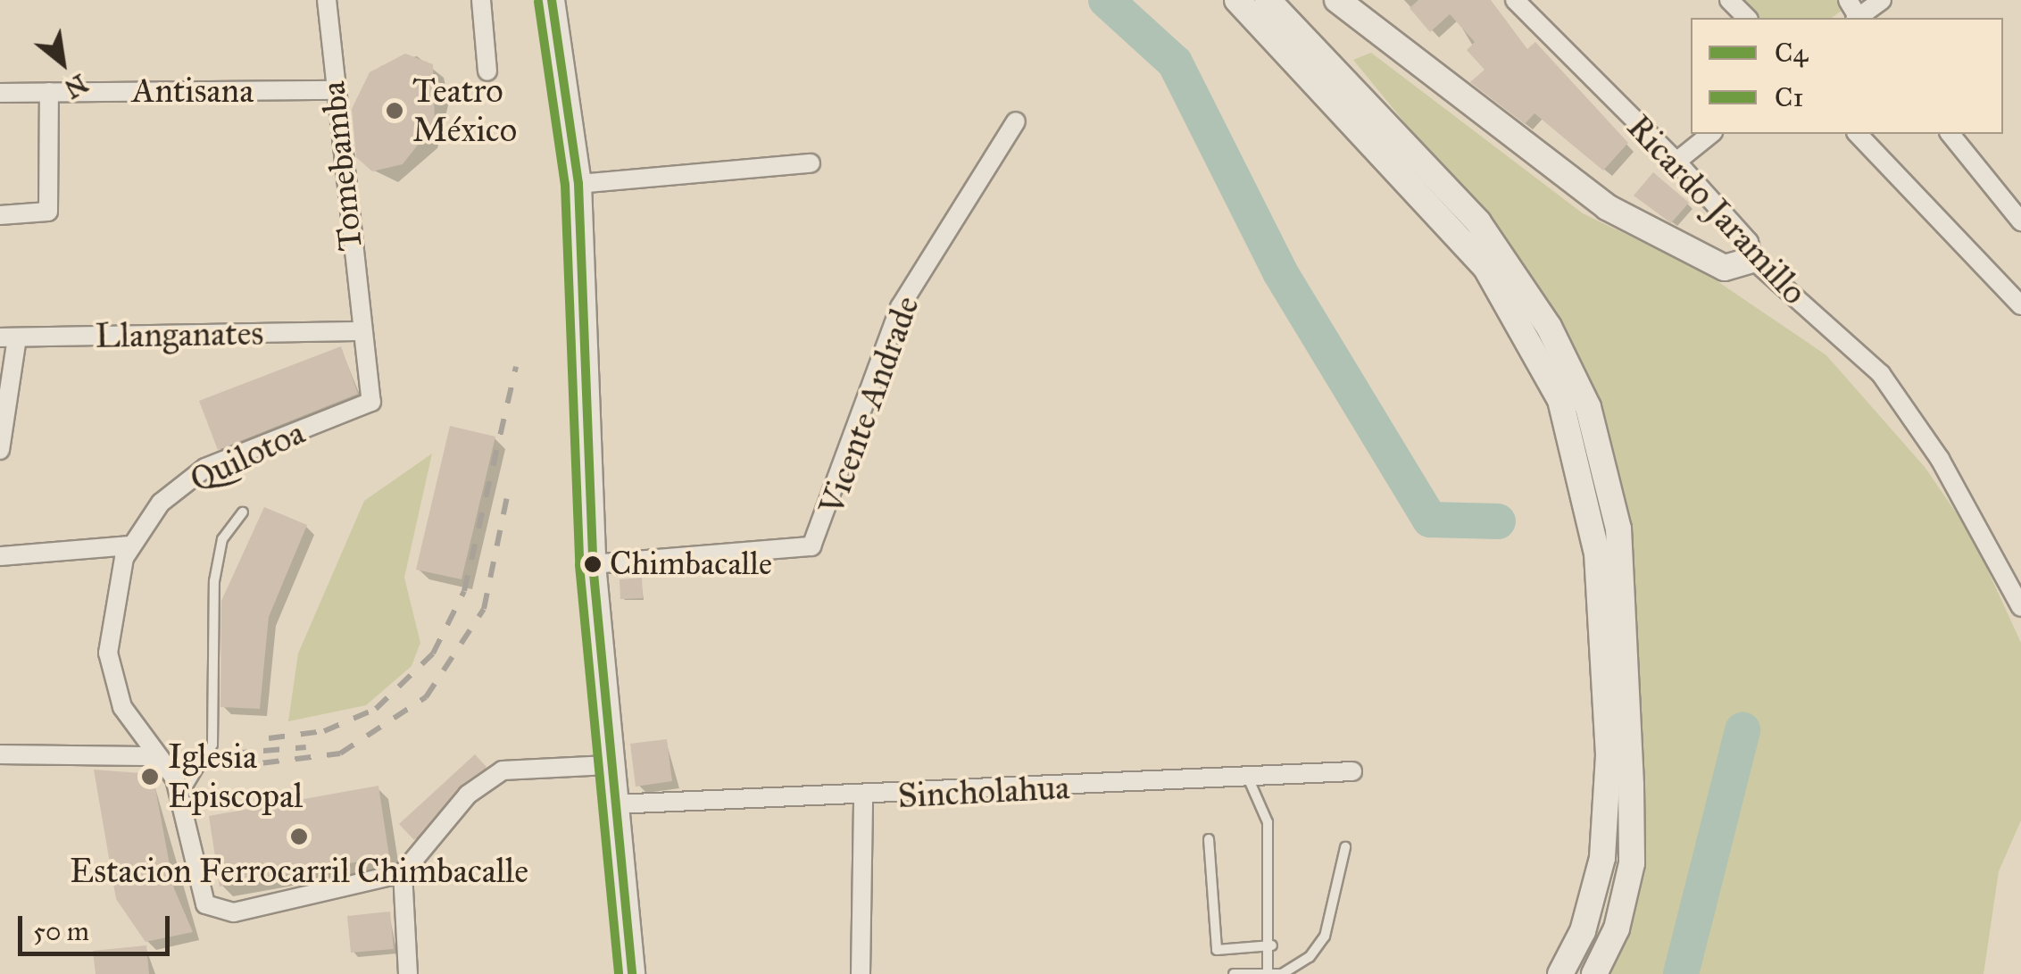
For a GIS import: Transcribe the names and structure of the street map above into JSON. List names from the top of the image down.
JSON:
{
  "streets": {
    "street": [
      "Antisana",
      "Tomebamba",
      "Ricardo Jaramillo",
      "Llanganates",
      "Vicente Andrade",
      "Quilotoa",
      "Sincholahua"
    ]
  },
  "crossings": [
    ["Antisana", "Tomebamba"],
    ["Tomebamba", "Llanganates"],
    ["Tomebamba", "Quilotoa"],
    ["Llanganates", "Quilotoa"]
  ],
  "places": [
    "Teatro México",
    "Chimbacalle",
    "Iglesia Episcopal",
    "Estacion Ferrocarril Chimbacalle"
  ],
  "lines": ["transit line C4", "transit line C1"],
  "legend": ["C4", "C1"],
  "scale_bar": "50 m",
  "north": "bottom right"
}
